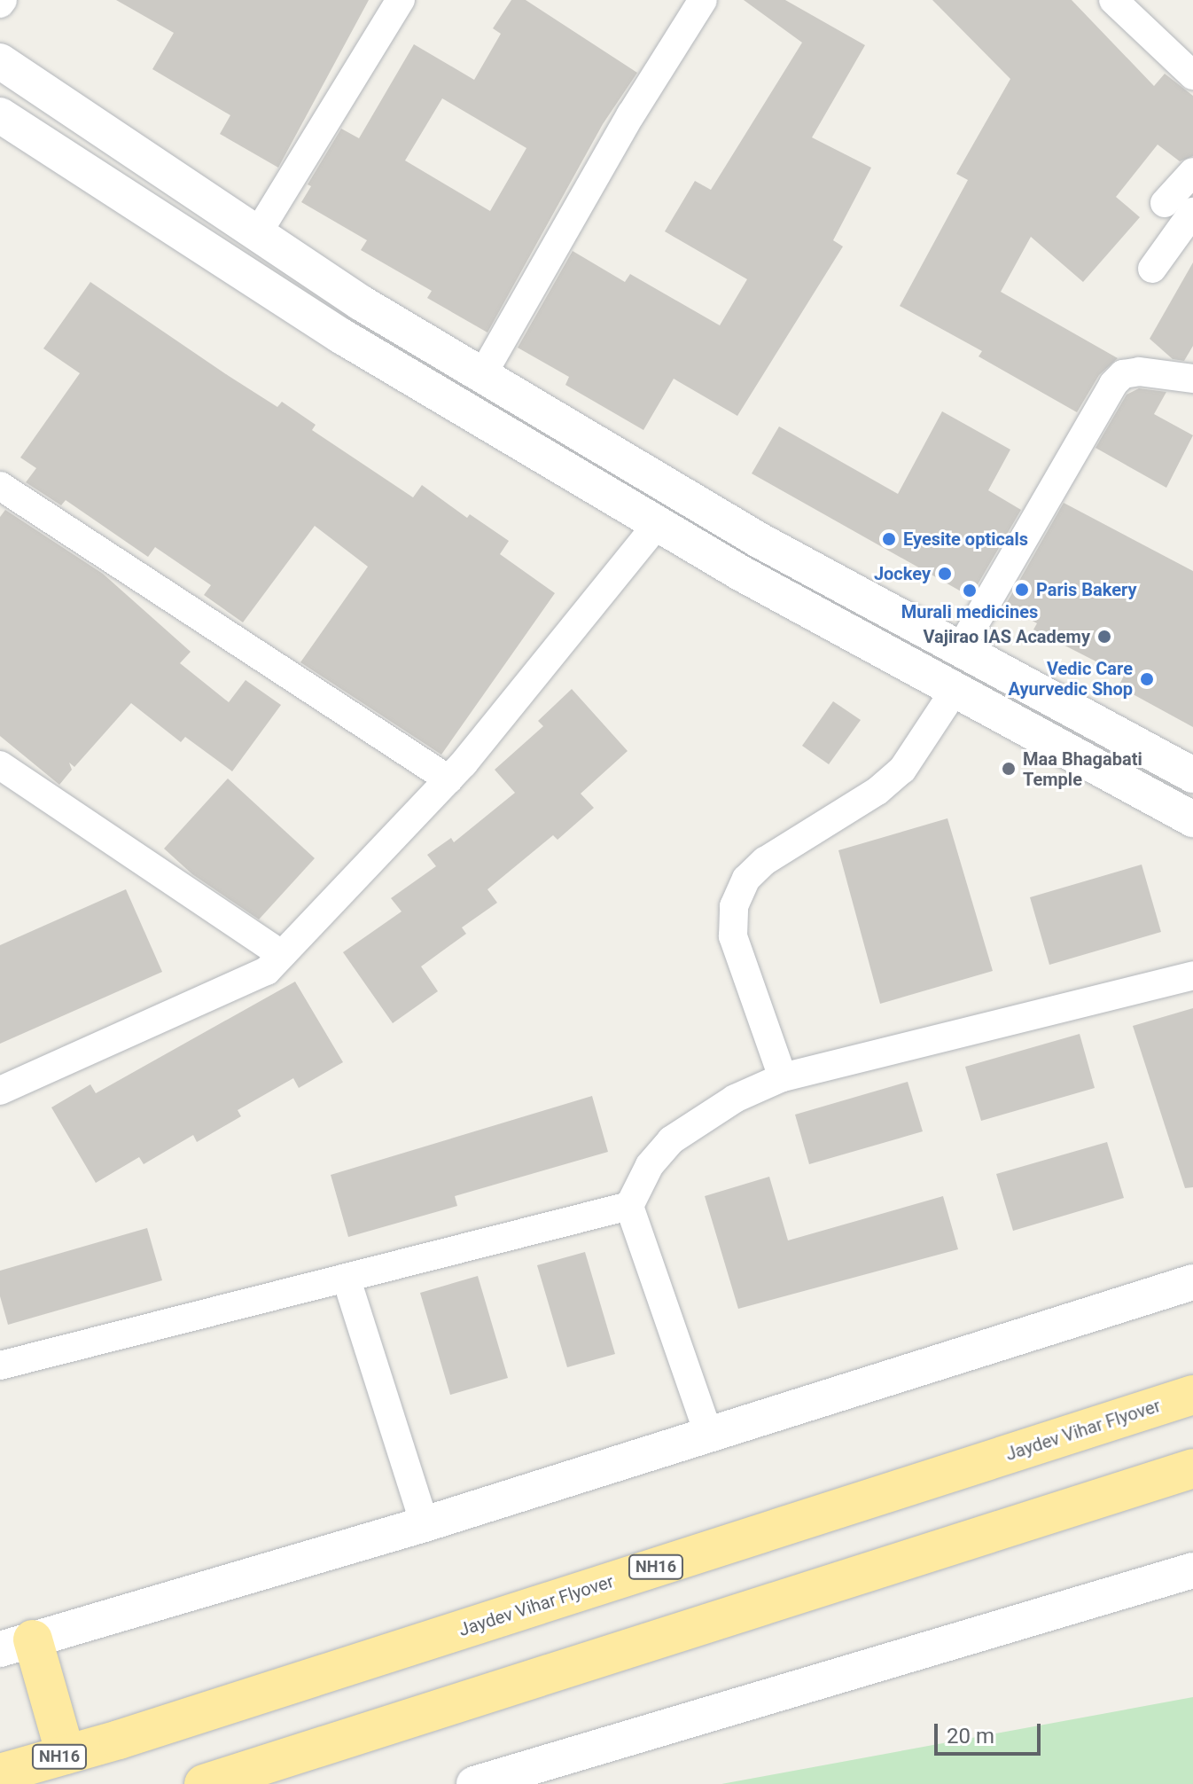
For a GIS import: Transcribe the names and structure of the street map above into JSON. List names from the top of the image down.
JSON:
{
  "streets": {
    "highway": ["Jaydev Vihar Flyover", "NH16"]
  },
  "places": [
    "Eyesite opticals",
    "Jockey",
    "Paris Bakery",
    "Murali medicines",
    "Vajirao IAS Academy",
    "Vedic Care Ayurvedic Shop",
    "Maa Bhagabati Temple"
  ],
  "scale_bar": "20 m"
}
